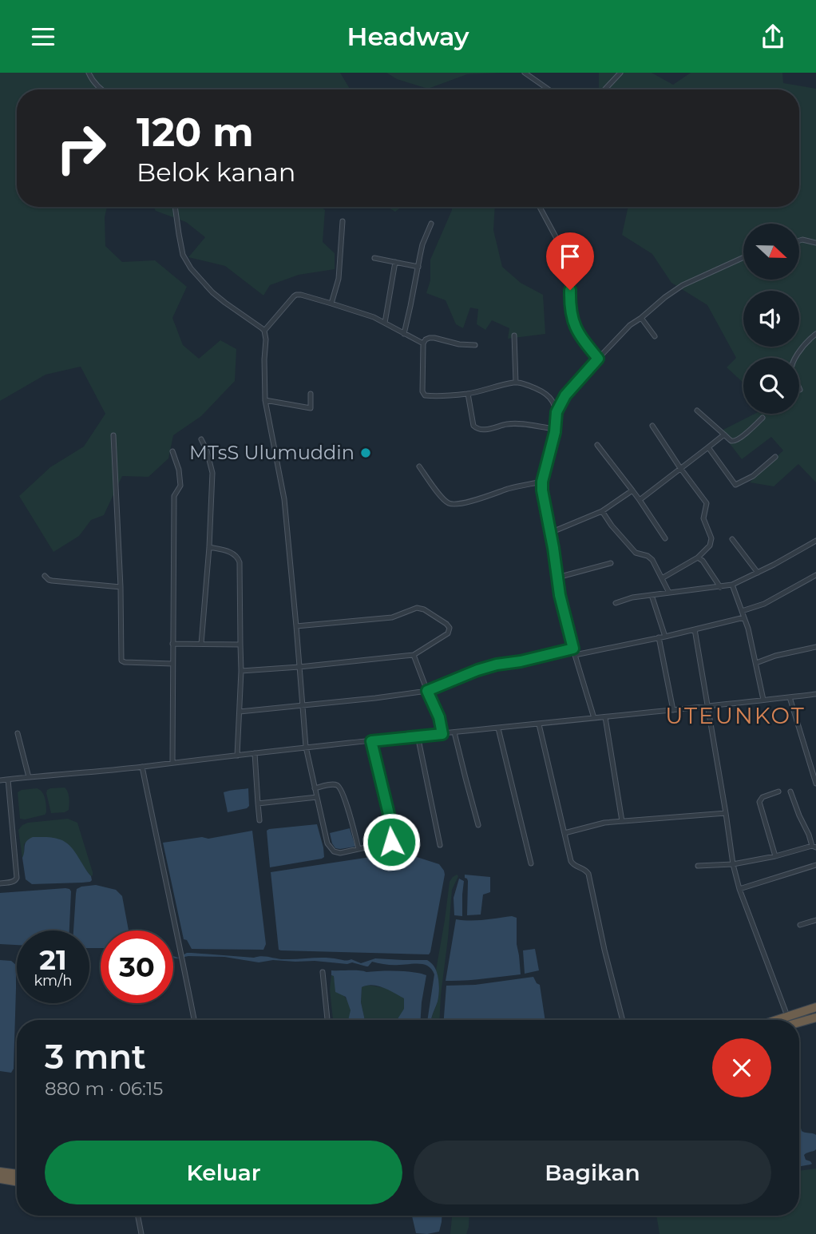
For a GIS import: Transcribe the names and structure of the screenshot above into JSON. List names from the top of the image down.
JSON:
{
  "districts": ["UTEUNKOT"],
  "places": ["MTsS Ulumuddin"],
  "north": "right",
  "page": {
    "header": "Headway",
    "turn": ["120 m", "Belok kanan"],
    "speed": "21 km/h",
    "limit": "30",
    "heading": ["3 mnt", "880 m · 06:15"],
    "buttons": ["Keluar", "Bagikan"]
  }
}
